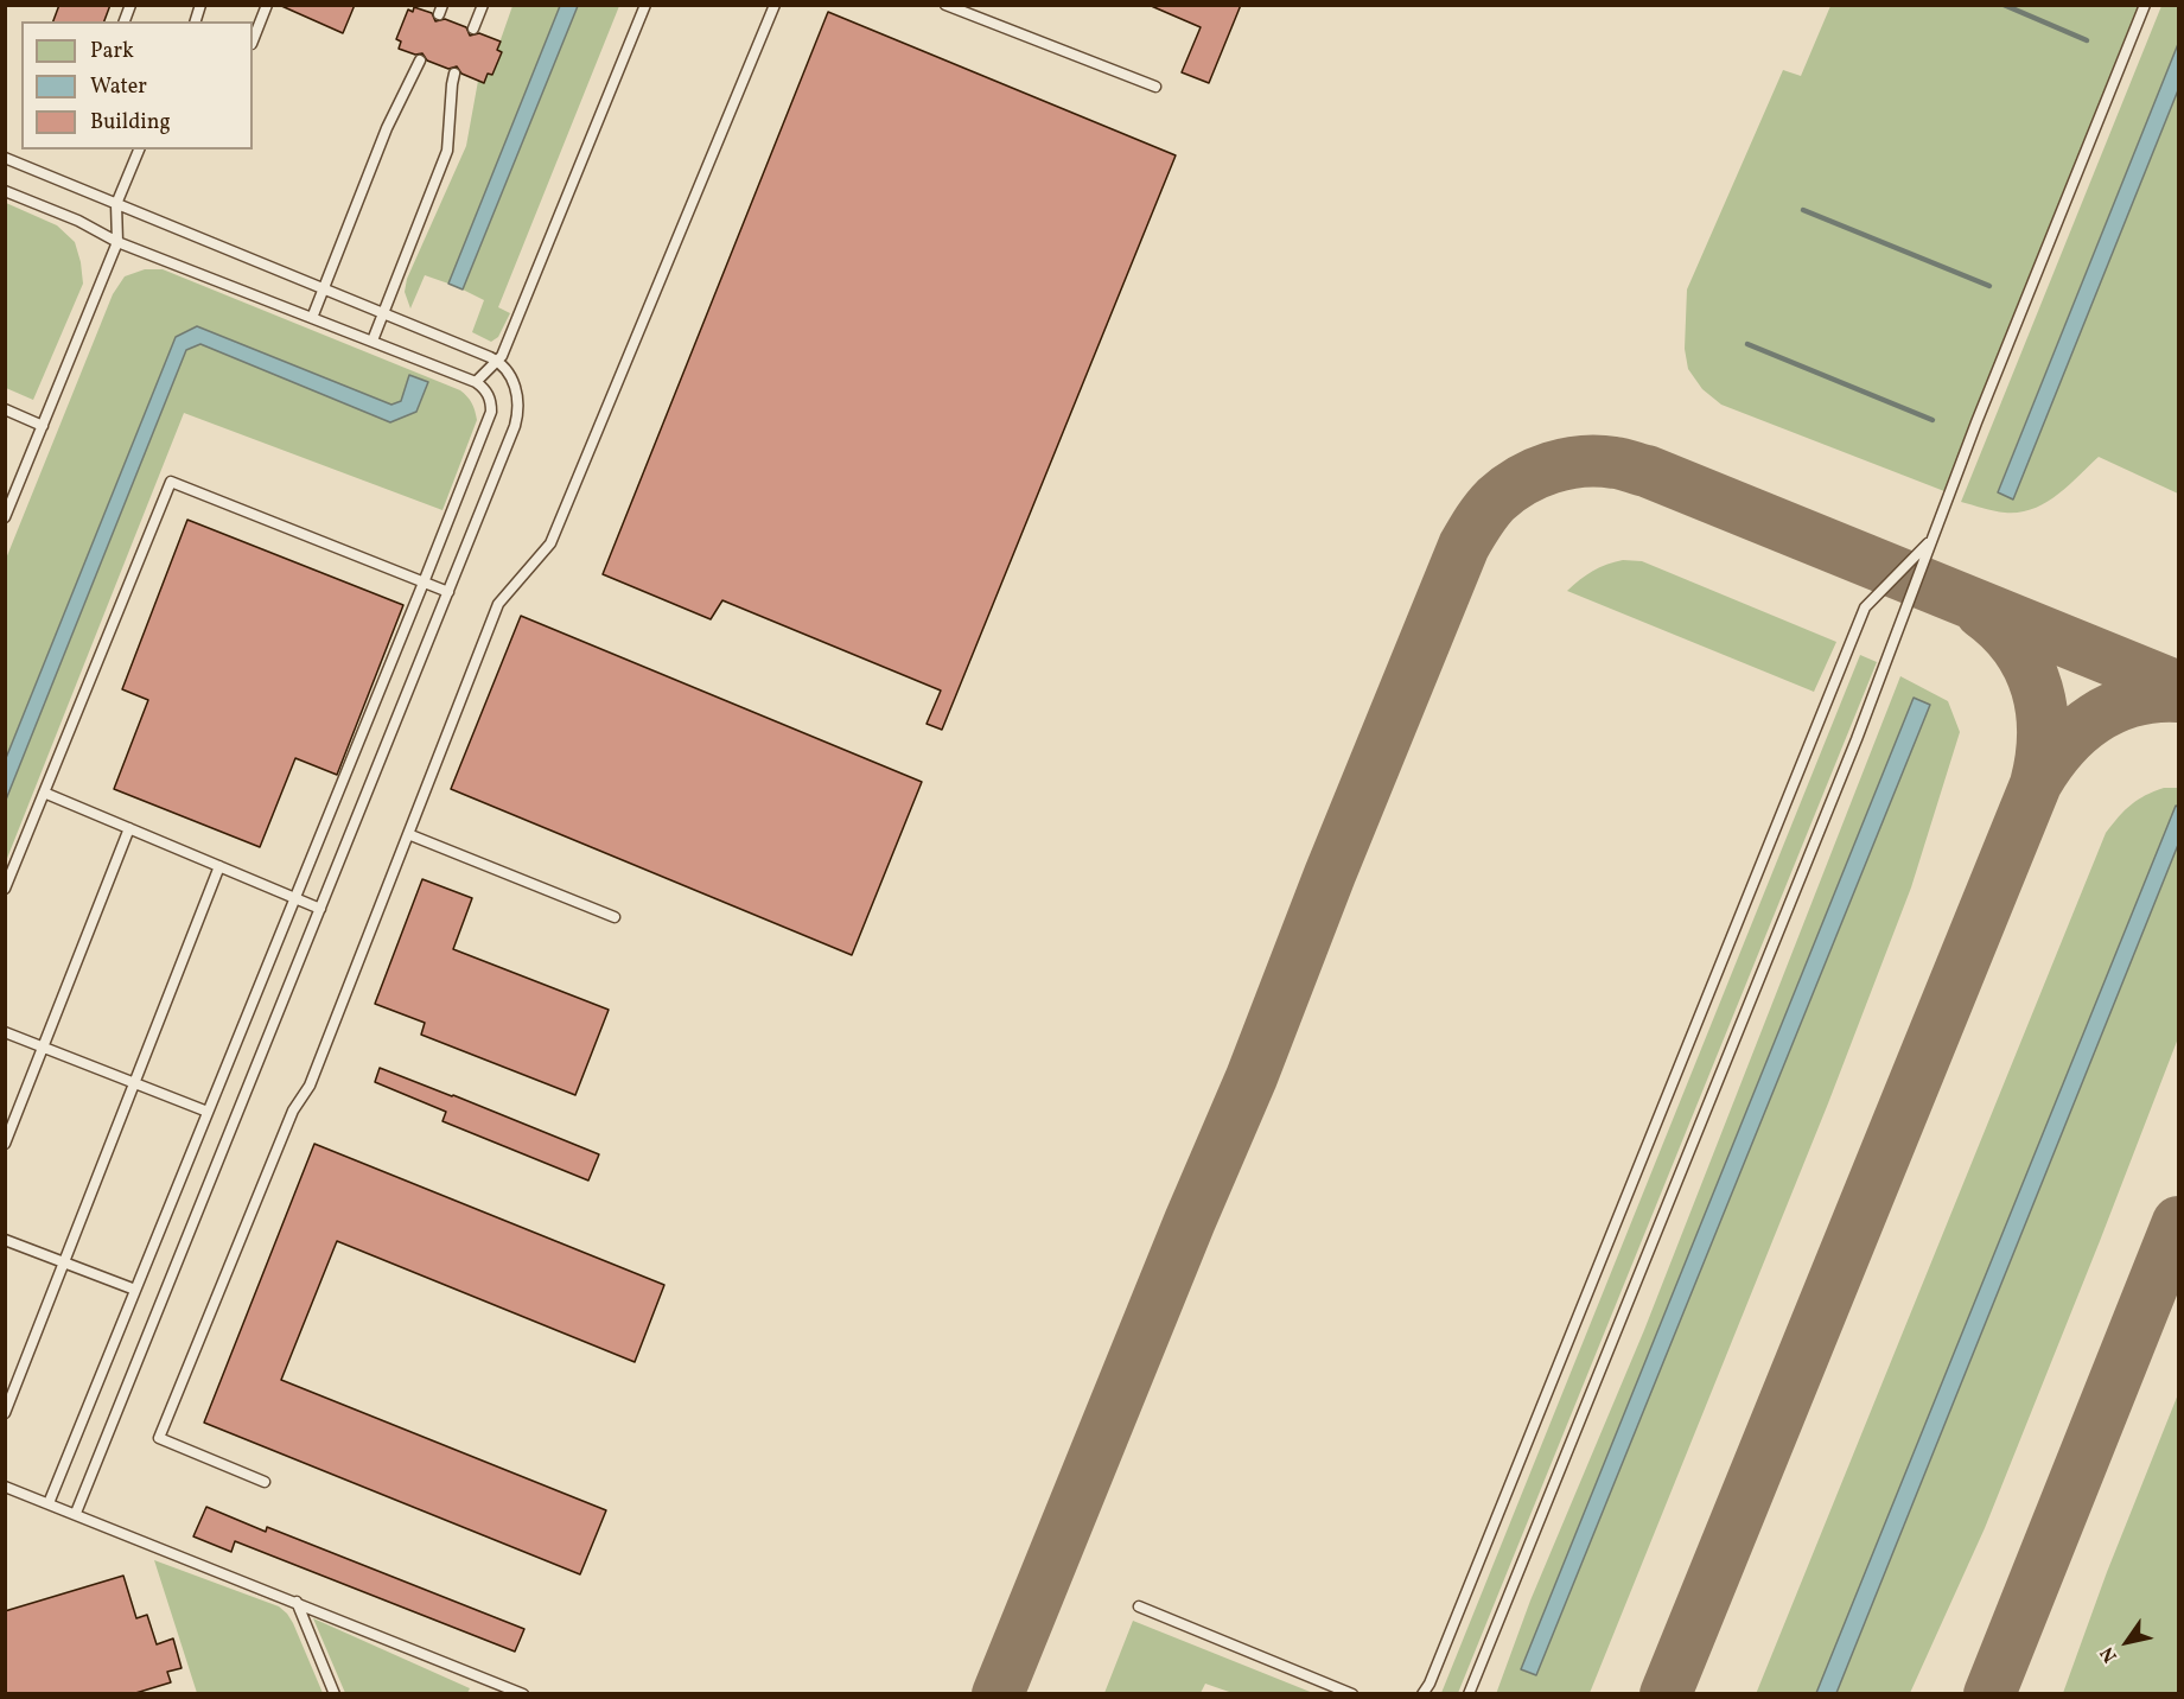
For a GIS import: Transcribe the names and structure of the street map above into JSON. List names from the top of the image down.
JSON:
{
  "legend": ["Park", "Water", "Building"],
  "north": "bottom left"
}
